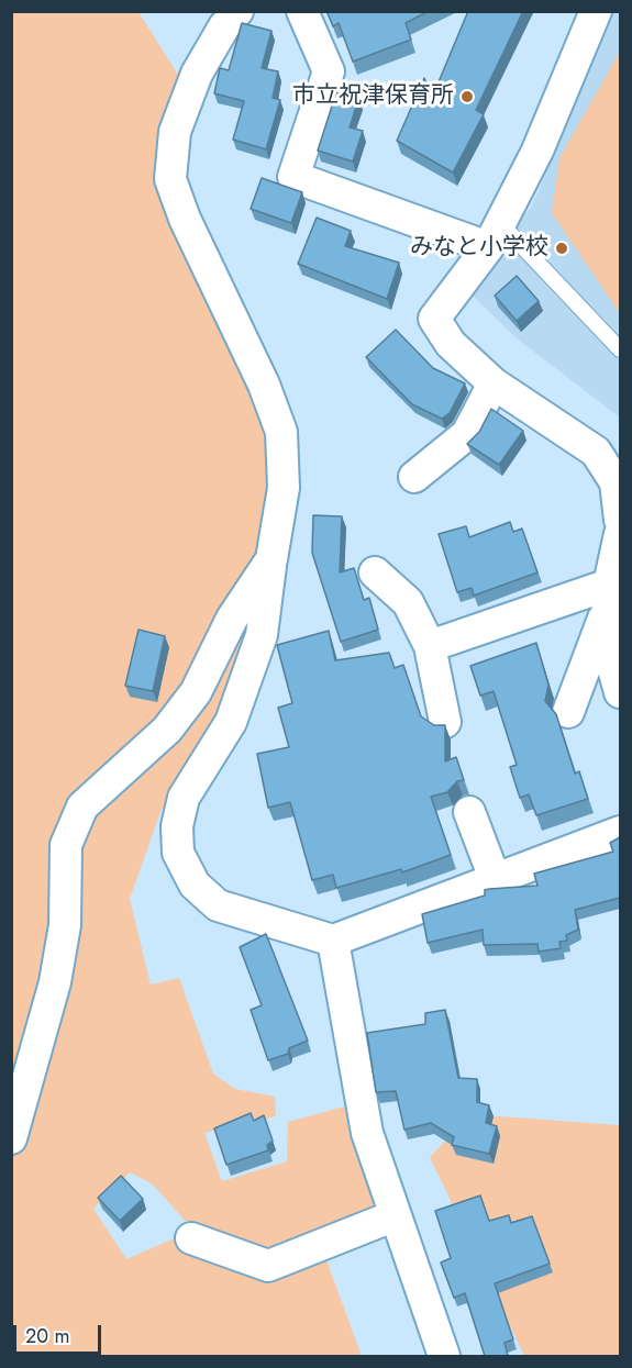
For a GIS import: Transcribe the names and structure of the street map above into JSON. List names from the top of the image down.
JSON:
{
  "places": ["市立祝津保育所", "みなと小学校"],
  "scale_bar": "20 m"
}
